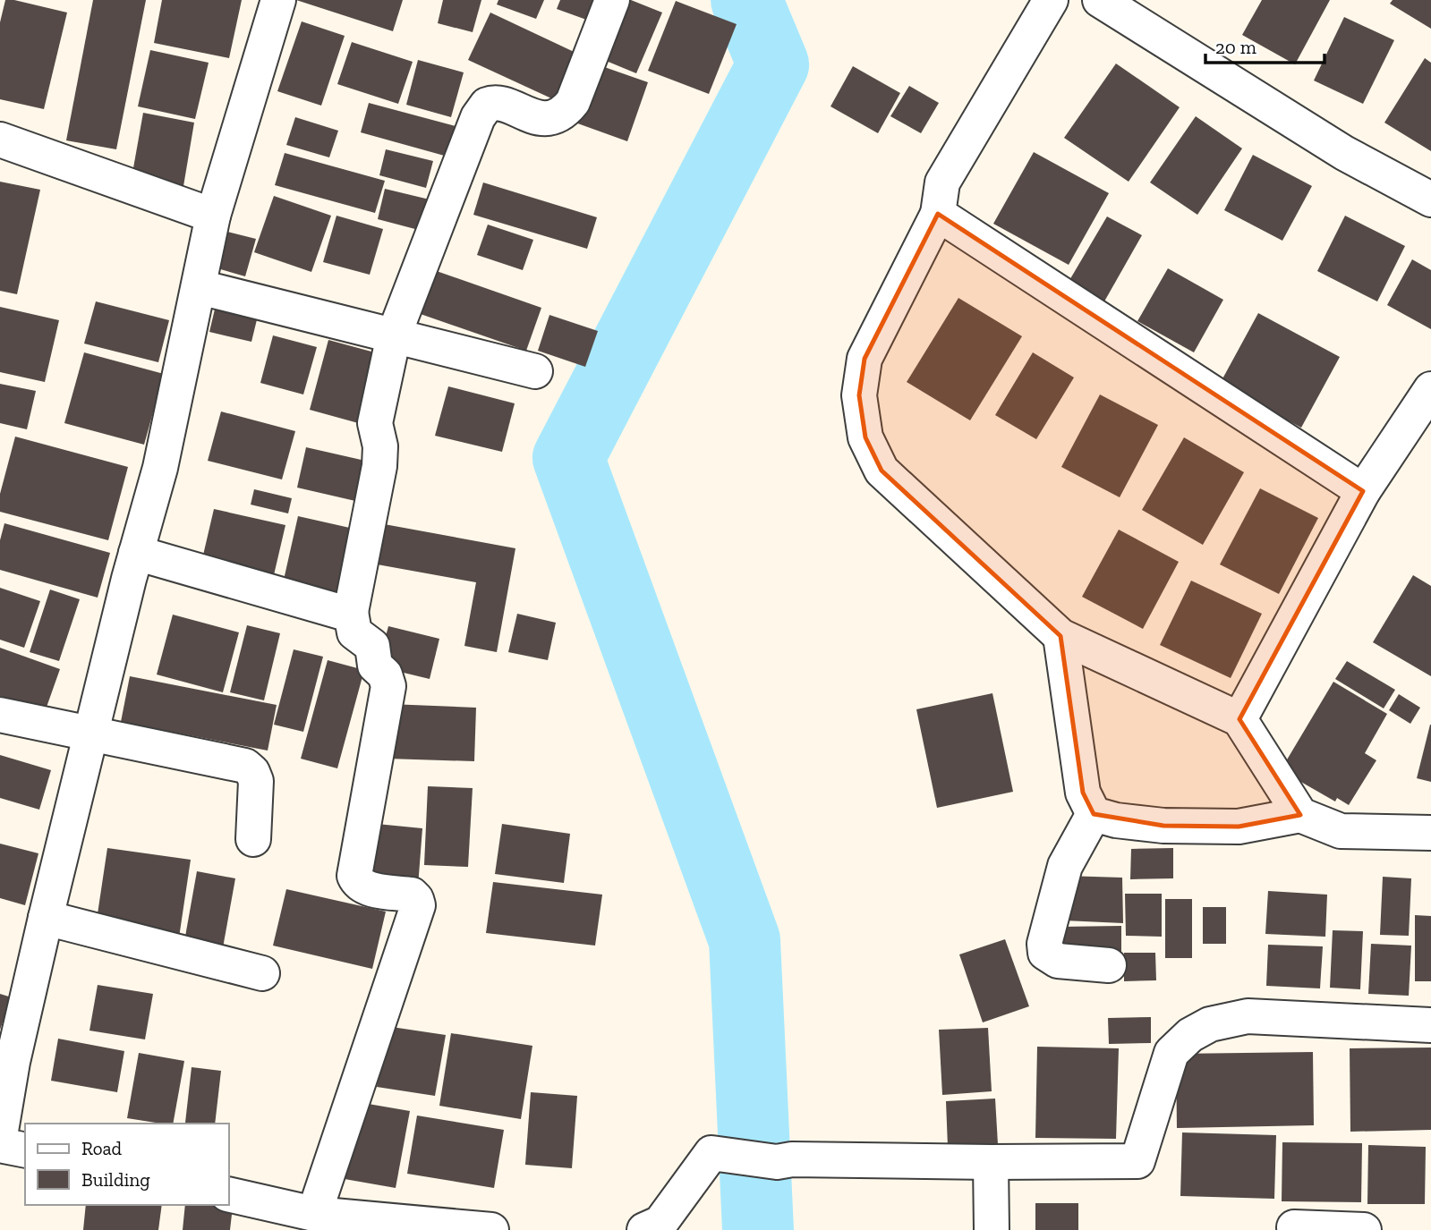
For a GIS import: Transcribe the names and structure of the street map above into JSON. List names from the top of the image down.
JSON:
{
  "legend": ["Road", "Building"],
  "scale_bar": "20 m"
}
